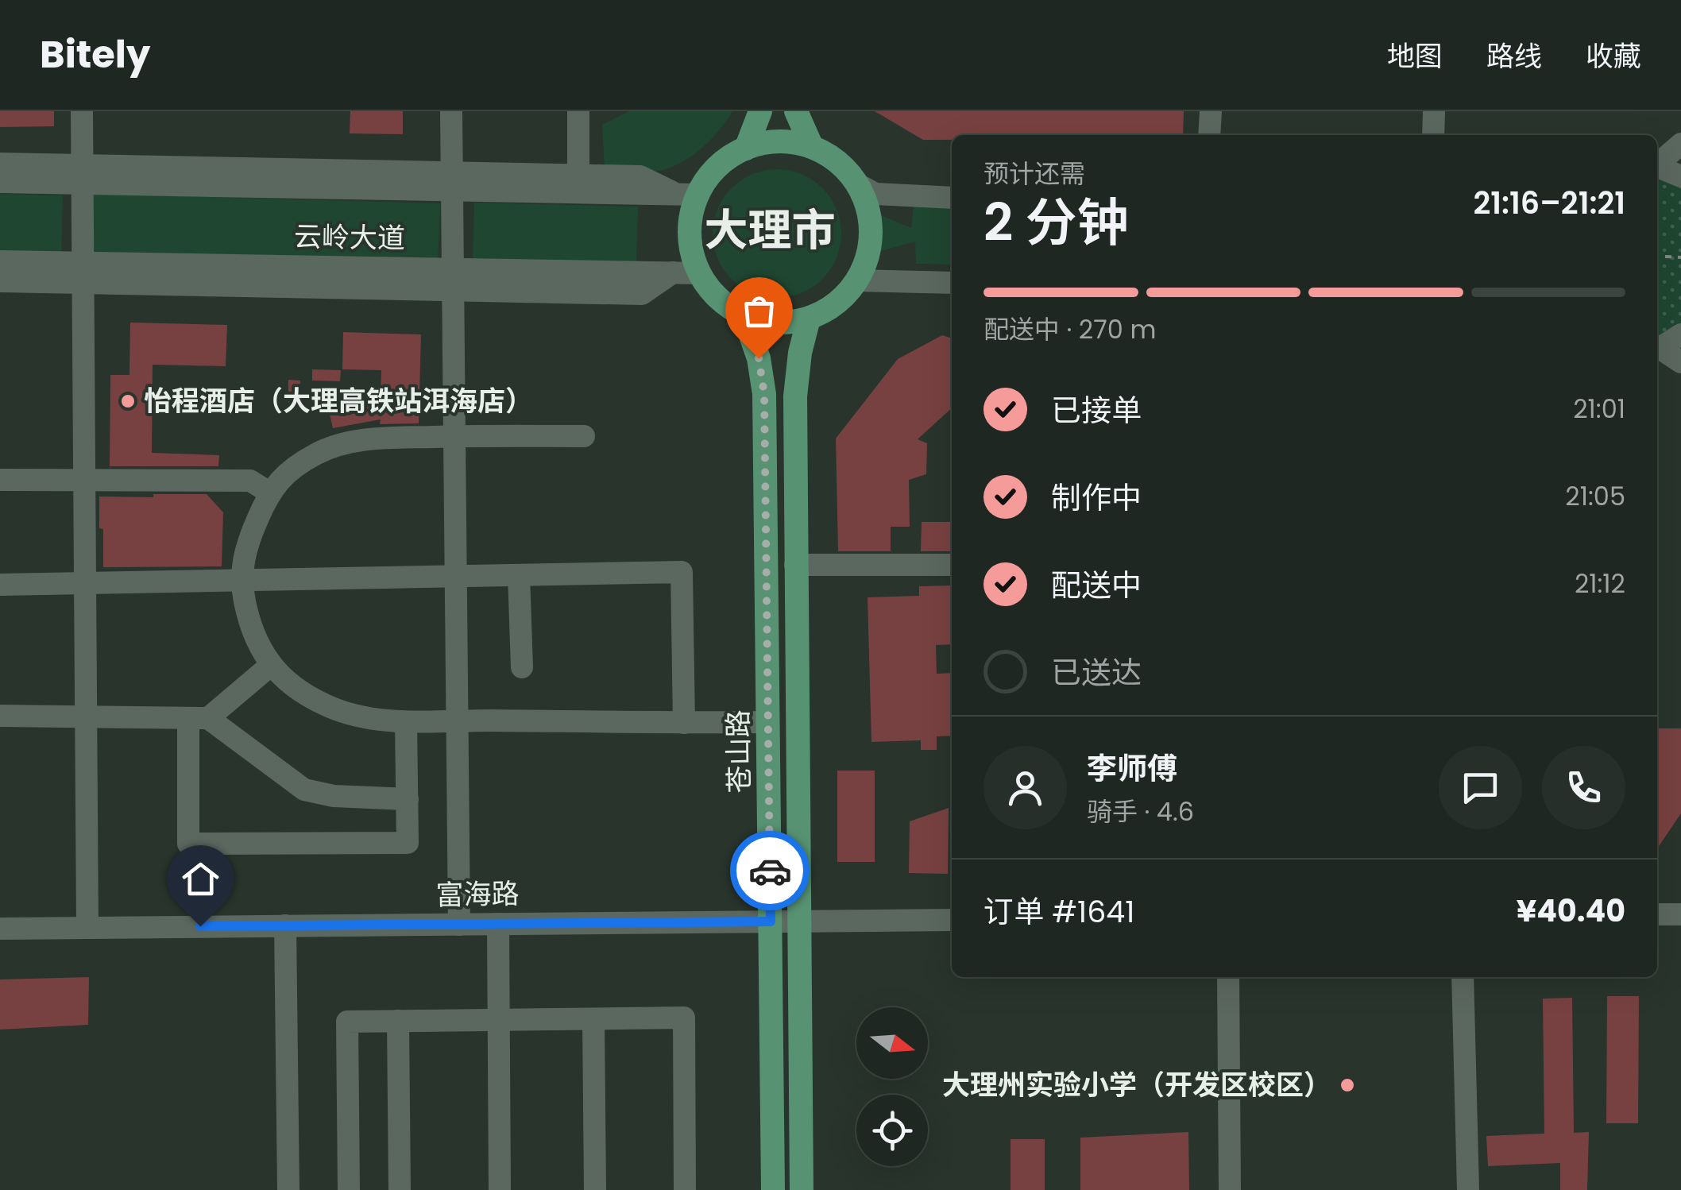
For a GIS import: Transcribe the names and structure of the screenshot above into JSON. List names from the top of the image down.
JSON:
{
  "streets": {
    "main road": ["苍山路"],
    "street": ["云岭大道", "富海路"]
  },
  "crossings": [
    ["云岭大道", "苍山路"],
    ["苍山路", "富海路"]
  ],
  "districts": ["大理市"],
  "places": ["怡程酒店（大理高铁站洱海店）", "大理州实验小学（开发区校区）"],
  "north": "right",
  "page": {
    "header": "Bitely",
    "nav": ["地图", "路线", "收藏"],
    "heading": ["2 分钟", "预计还需", "21:16–21:21"],
    "panel": [
      "李师傅",
      "骑手 · 4.6",
      "订单 #1641",
      "¥40.40"
    ],
    "bar": "配送中 · 270 m",
    "list": [
      ["已接单", "21:01"],
      ["制作中", "21:05"],
      ["配送中", "21:12"],
      "已送达"
    ]
  }
}
